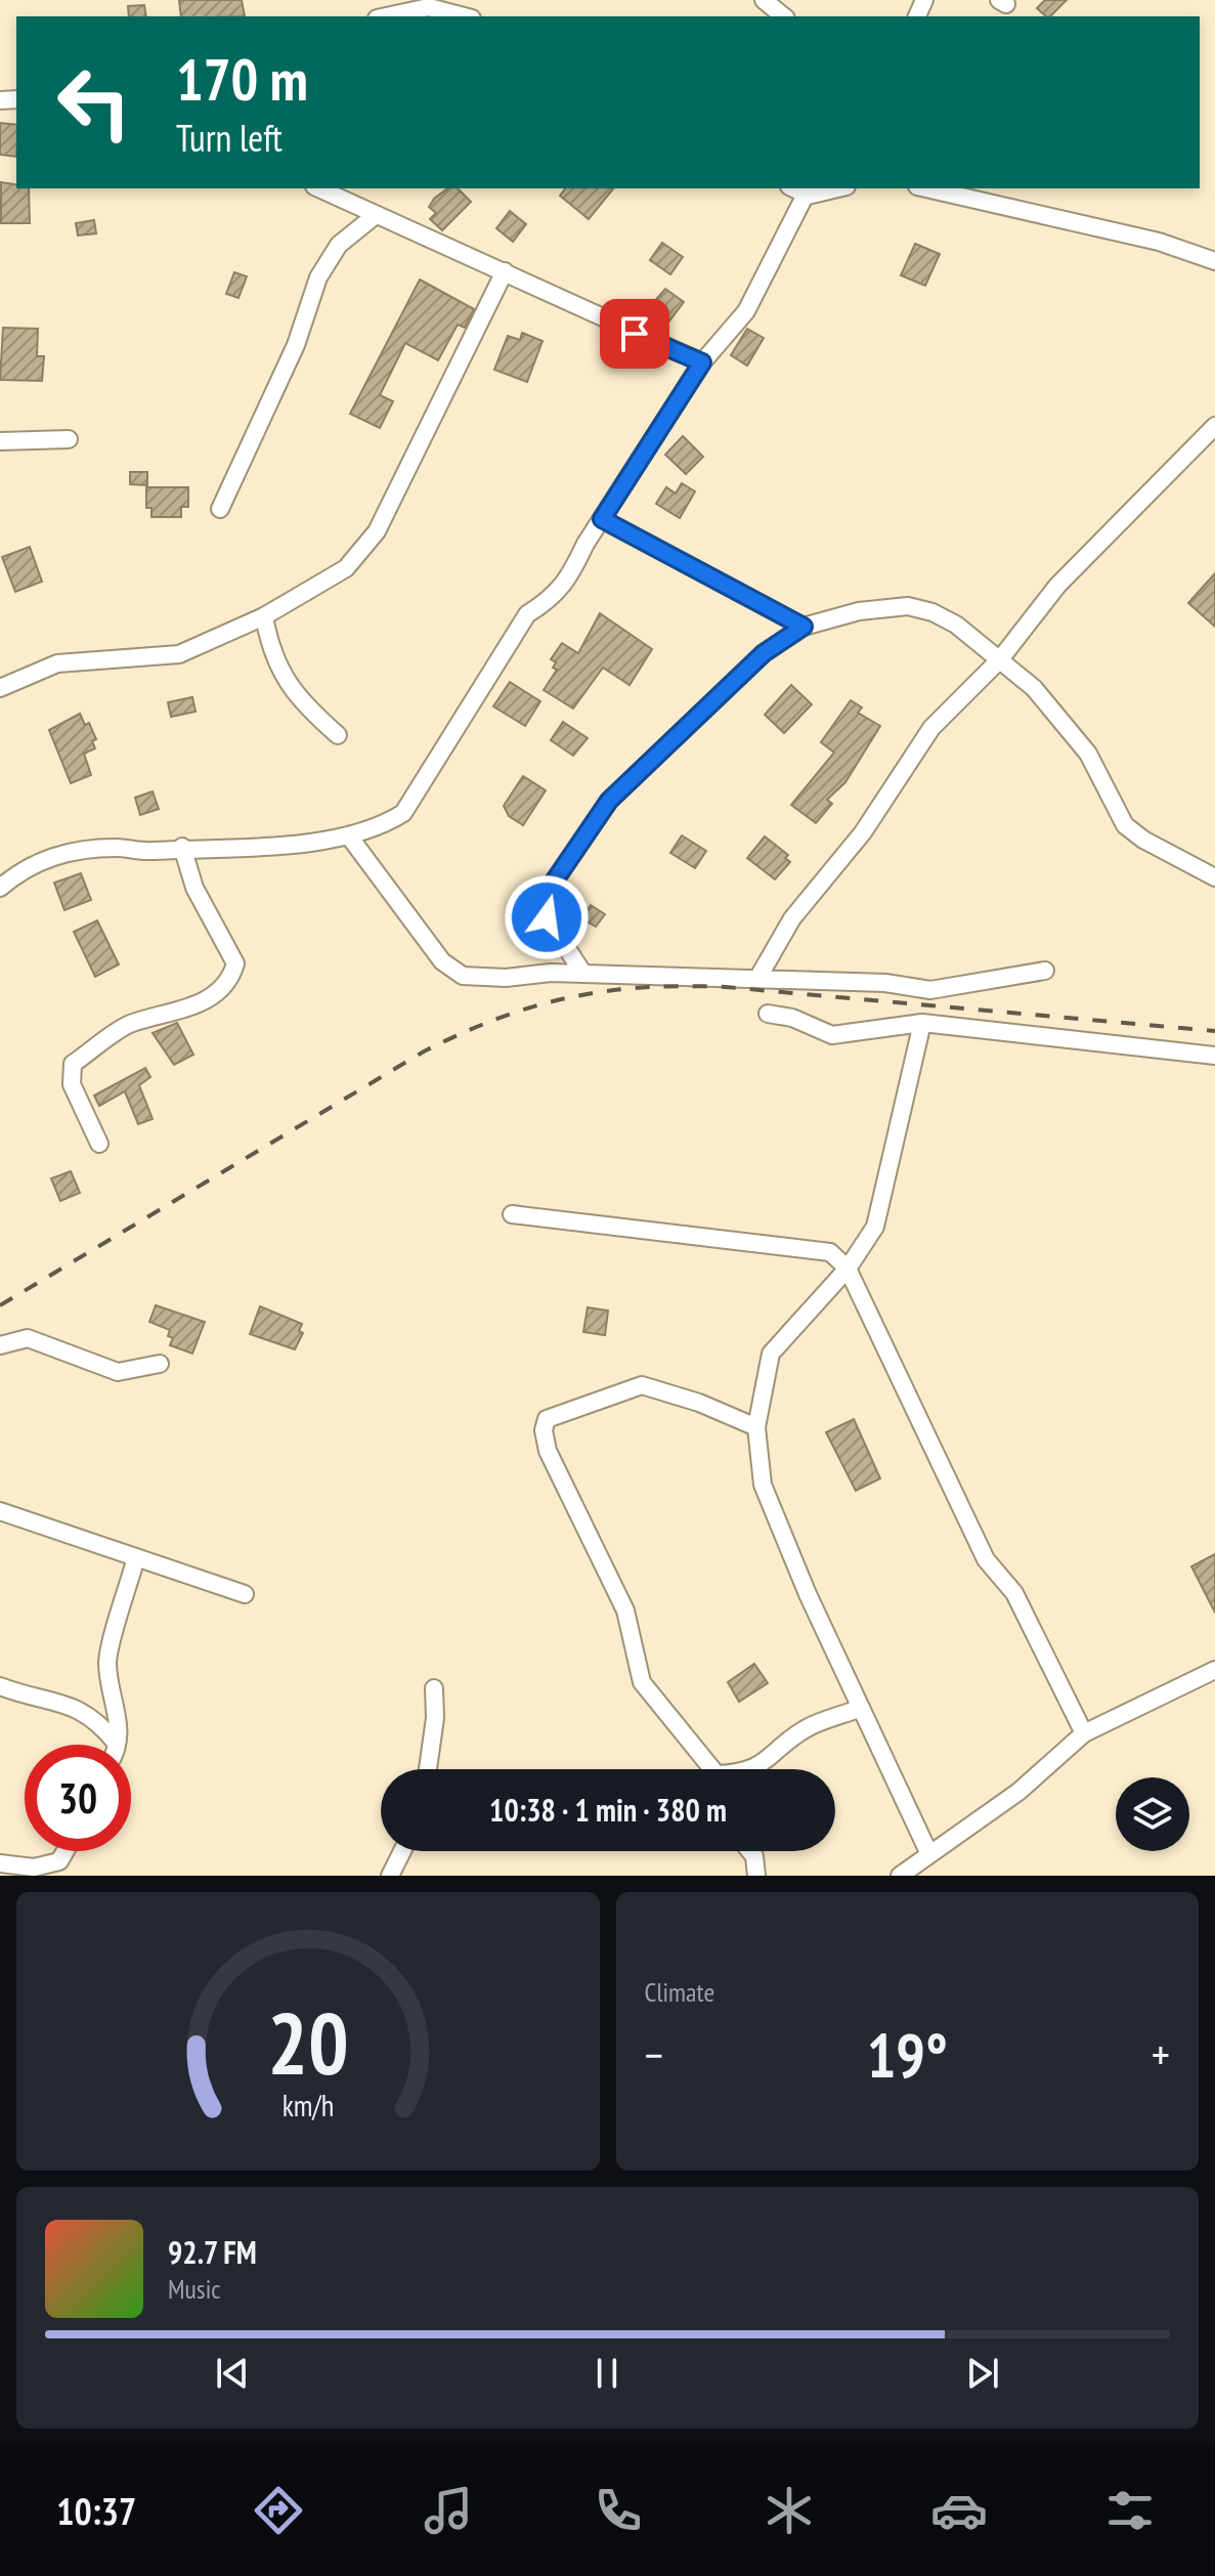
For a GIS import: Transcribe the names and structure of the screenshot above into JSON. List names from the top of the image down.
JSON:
{
  "page": {
    "turn": ["170 m", "Turn left"],
    "limit": "30",
    "trip": "10:38 · 1 min · 380 m",
    "tile": "Climate",
    "heat": ["−", "19°", "+"],
    "song": ["92.7 FM", "Music"],
    "tabs": "10:37",
    "gauge": ["20", "km/h"]
  }
}
